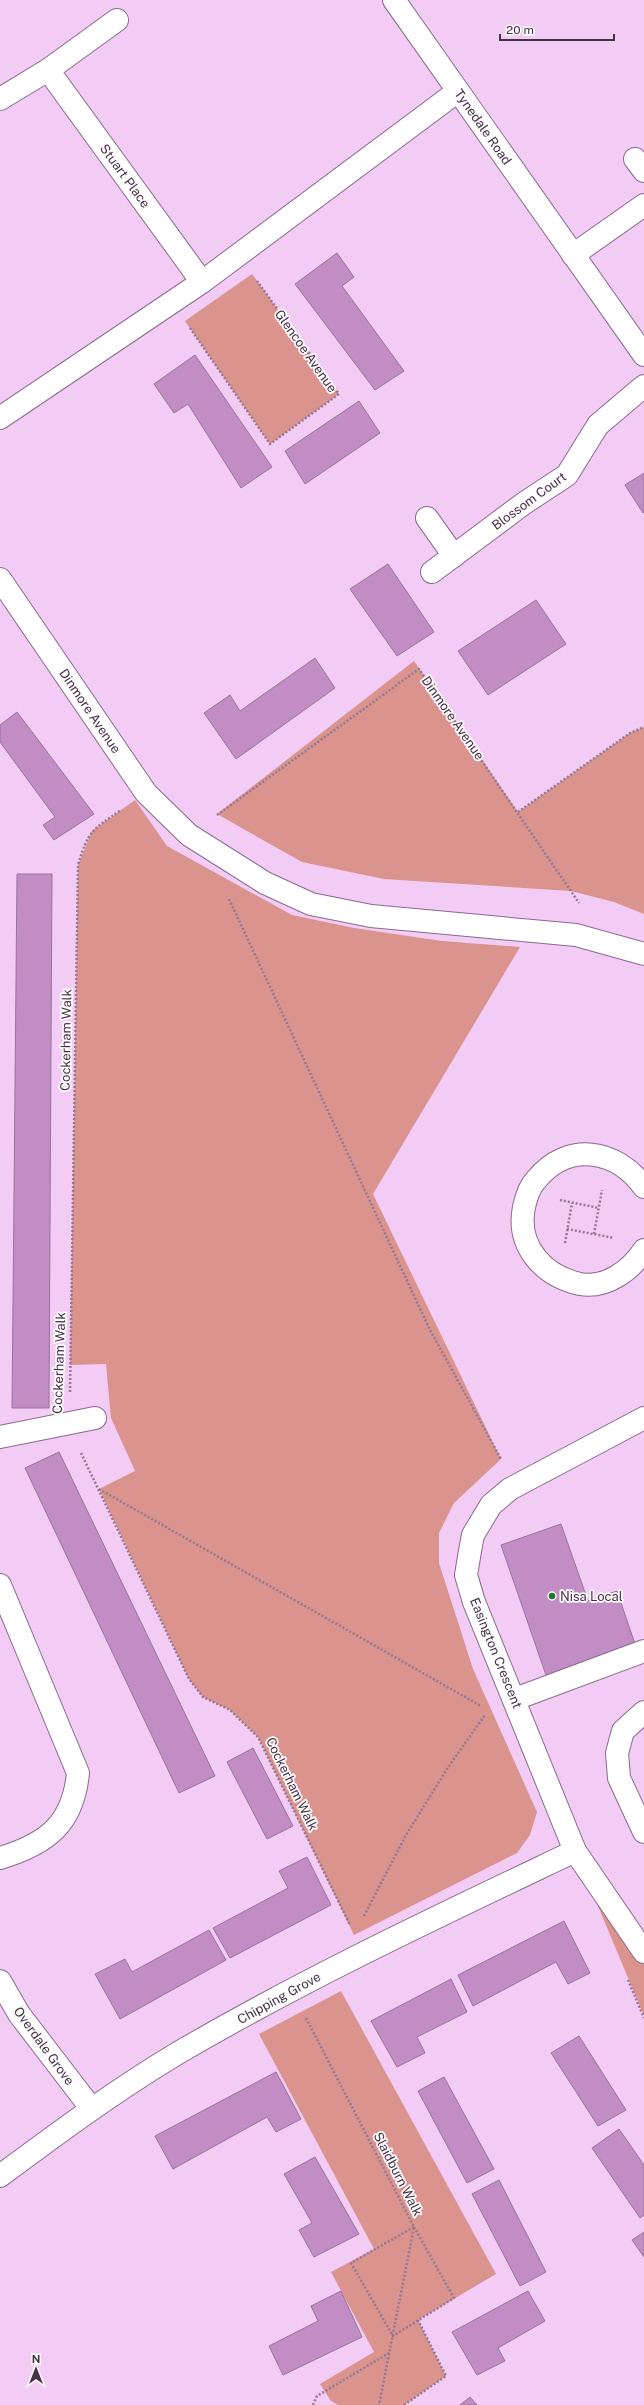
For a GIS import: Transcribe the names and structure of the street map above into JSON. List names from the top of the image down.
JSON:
{
  "streets": {
    "street": [
      "Tynedale Road",
      "Stuart Place",
      "Blossom Court",
      "Dinmore Avenue",
      "Easington Crescent",
      "Chipping Grove",
      "Overdale Grove"
    ],
    "path": ["Glencoe Avenue", "Cockerham Walk", "Slaidburn Walk"]
  },
  "crossings": [
    ["Dinmore Avenue", "Cockerham Walk"],
    ["Cockerham Walk", "Chipping Grove"],
    ["Easington Crescent", "Chipping Grove"],
    ["Chipping Grove", "Overdale Grove"],
    ["Chipping Grove", "Slaidburn Walk"]
  ],
  "places": ["Nisa Local"],
  "scale_bar": "20 m",
  "north": "top"
}
